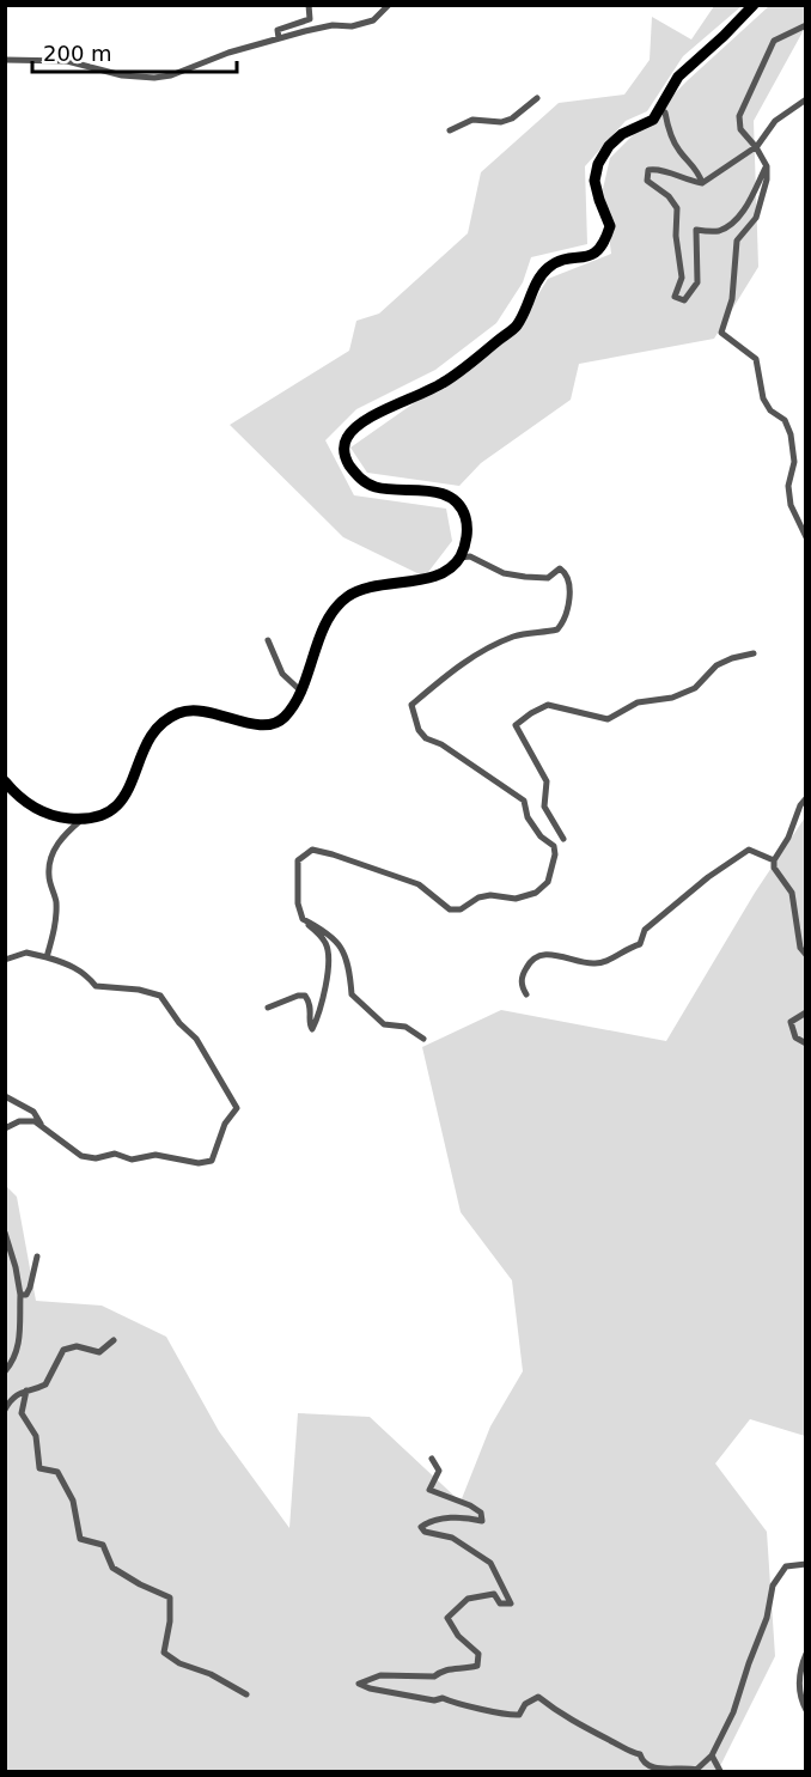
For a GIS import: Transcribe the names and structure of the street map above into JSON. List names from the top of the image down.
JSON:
{
  "scale_bar": "200 m"
}
